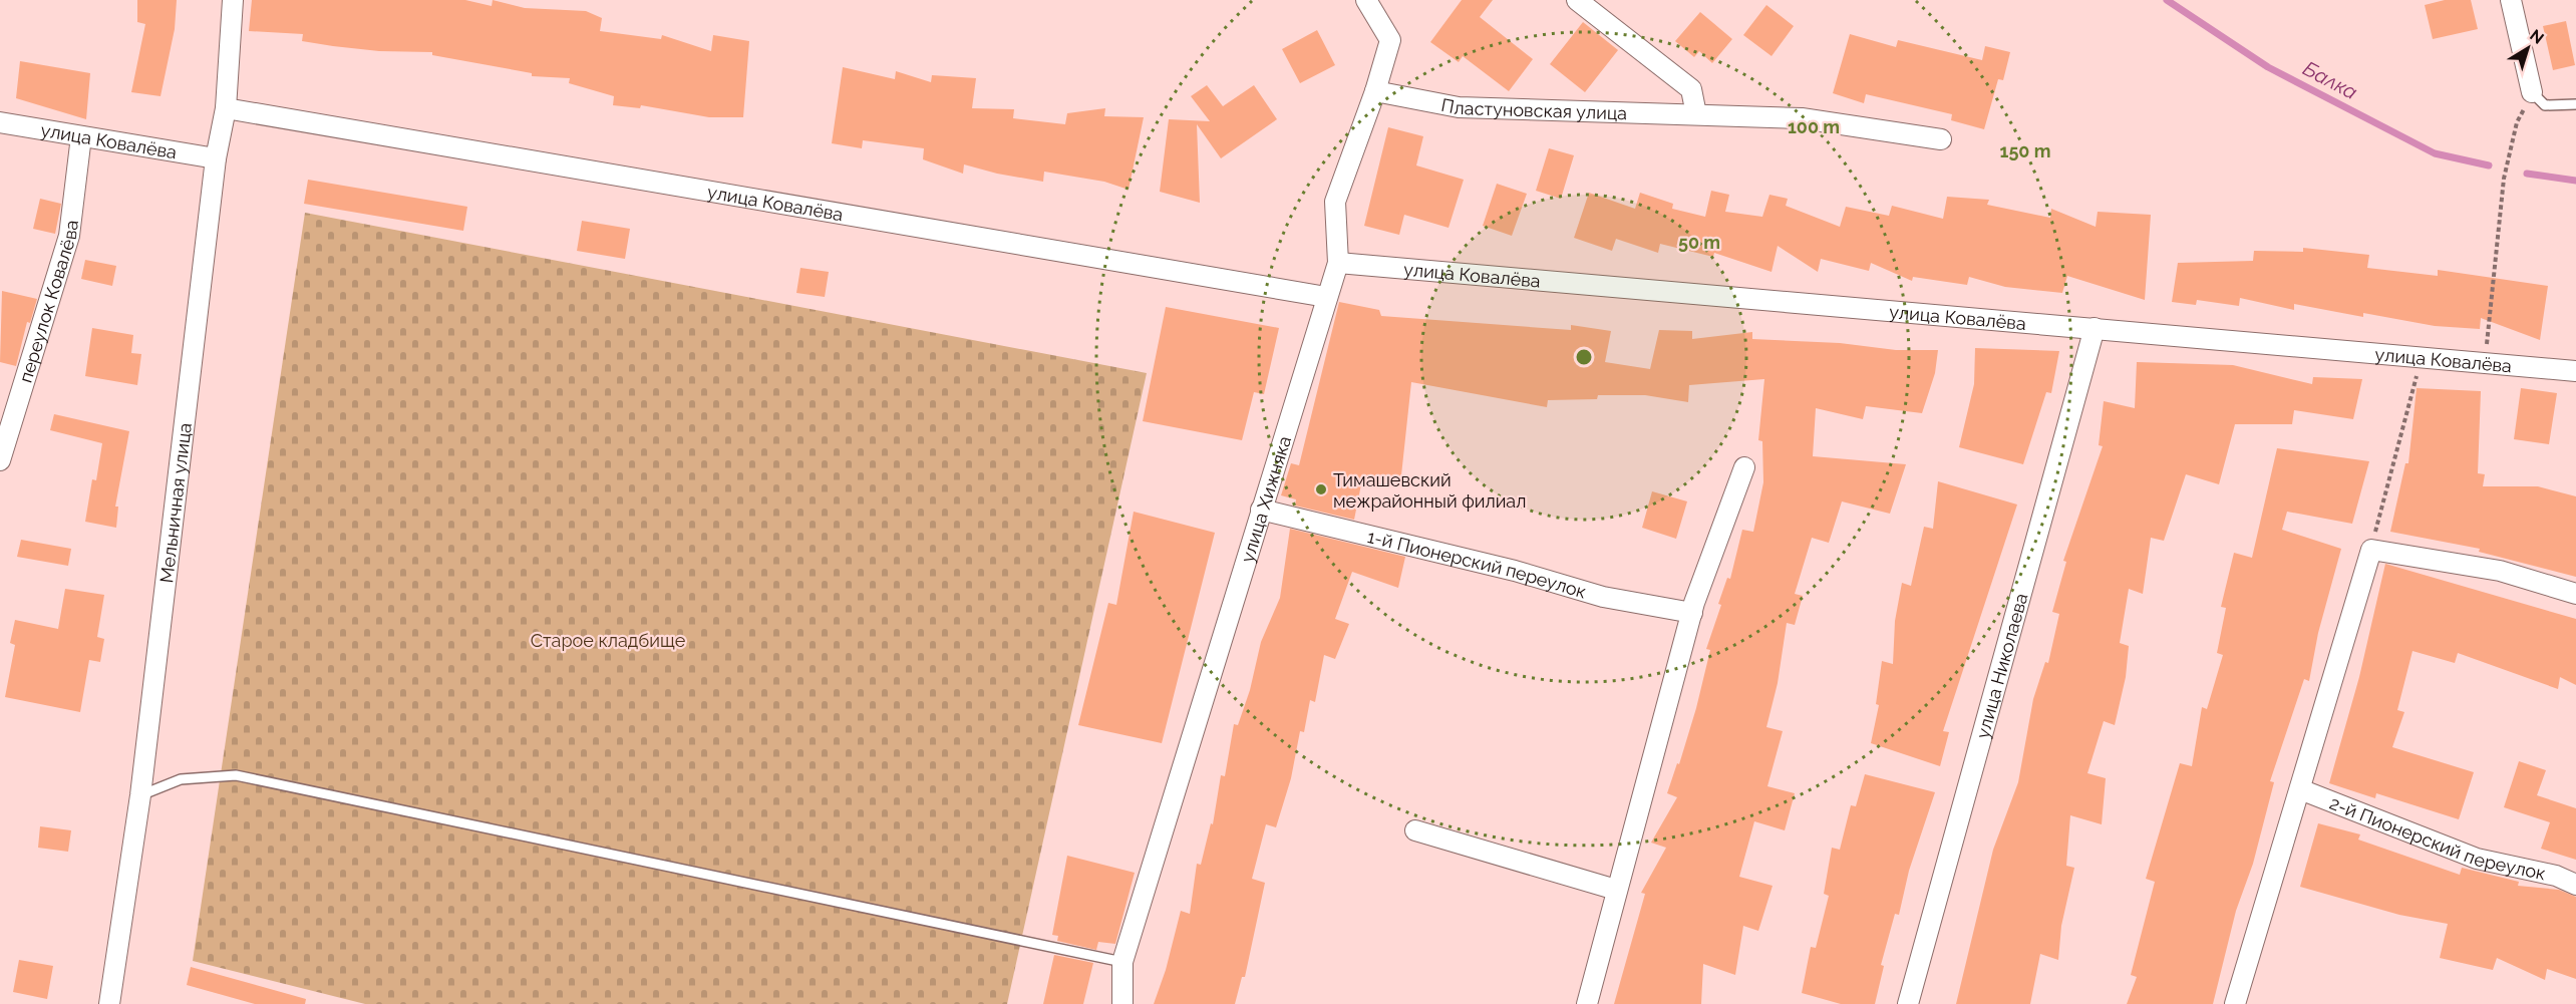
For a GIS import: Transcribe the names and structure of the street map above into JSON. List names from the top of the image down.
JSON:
{
  "streets": {
    "street": [
      "Пластуновская улица",
      "улица Ковалёва",
      "переулок Ковалёва",
      "улица Хижняка",
      "Мельничная улица",
      "1-й Пионерский переулок",
      "улица Николаева",
      "2-й Пионерский переулок"
    ]
  },
  "crossings": [
    ["Пластуновская улица", "улица Хижняка"],
    ["улица Ковалёва", "переулок Ковалёва"],
    ["улица Ковалёва", "улица Хижняка"],
    ["улица Ковалёва", "Мельничная улица"],
    ["улица Ковалёва", "улица Николаева"],
    ["улица Хижняка", "1-й Пионерский переулок"]
  ],
  "water": ["Балка"],
  "parks": ["Старое кладбище"],
  "places": ["Тимашевский межрайонный филиал"],
  "north": "top right",
  "rings": ["100 m", "150 m", "50 m"]
}
